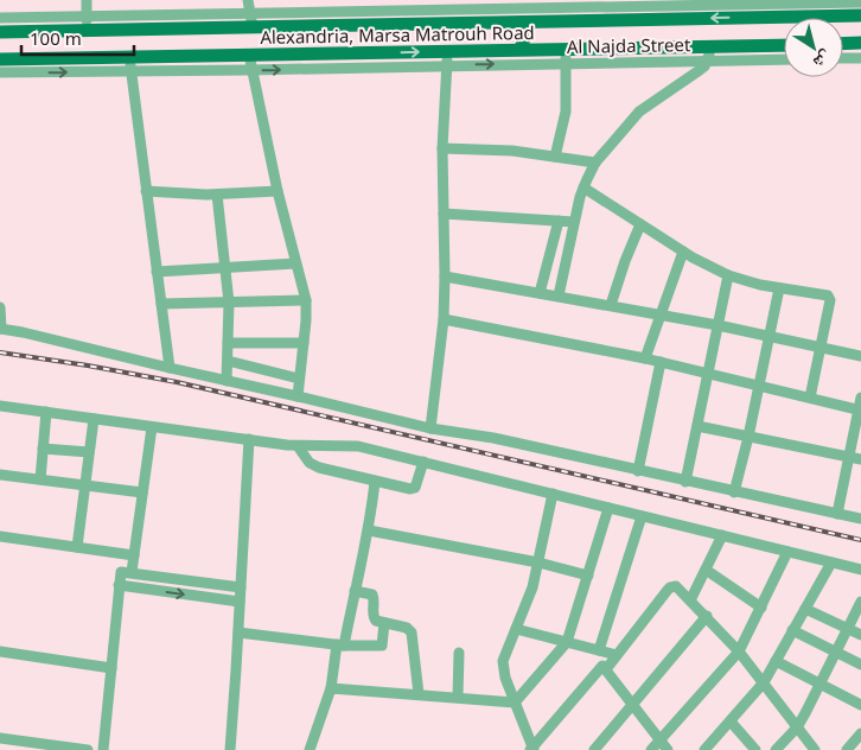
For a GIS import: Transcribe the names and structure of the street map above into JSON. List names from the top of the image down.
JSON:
{
  "streets": {
    "main road": ["Alexandria, Marsa Matrouh Road"],
    "street": ["Al Najda Street"]
  },
  "crossings": [
    ["Alexandria, Marsa Matrouh Road", "Al Najda Street"]
  ],
  "scale_bar": "100 m",
  "north": "bottom right"
}
